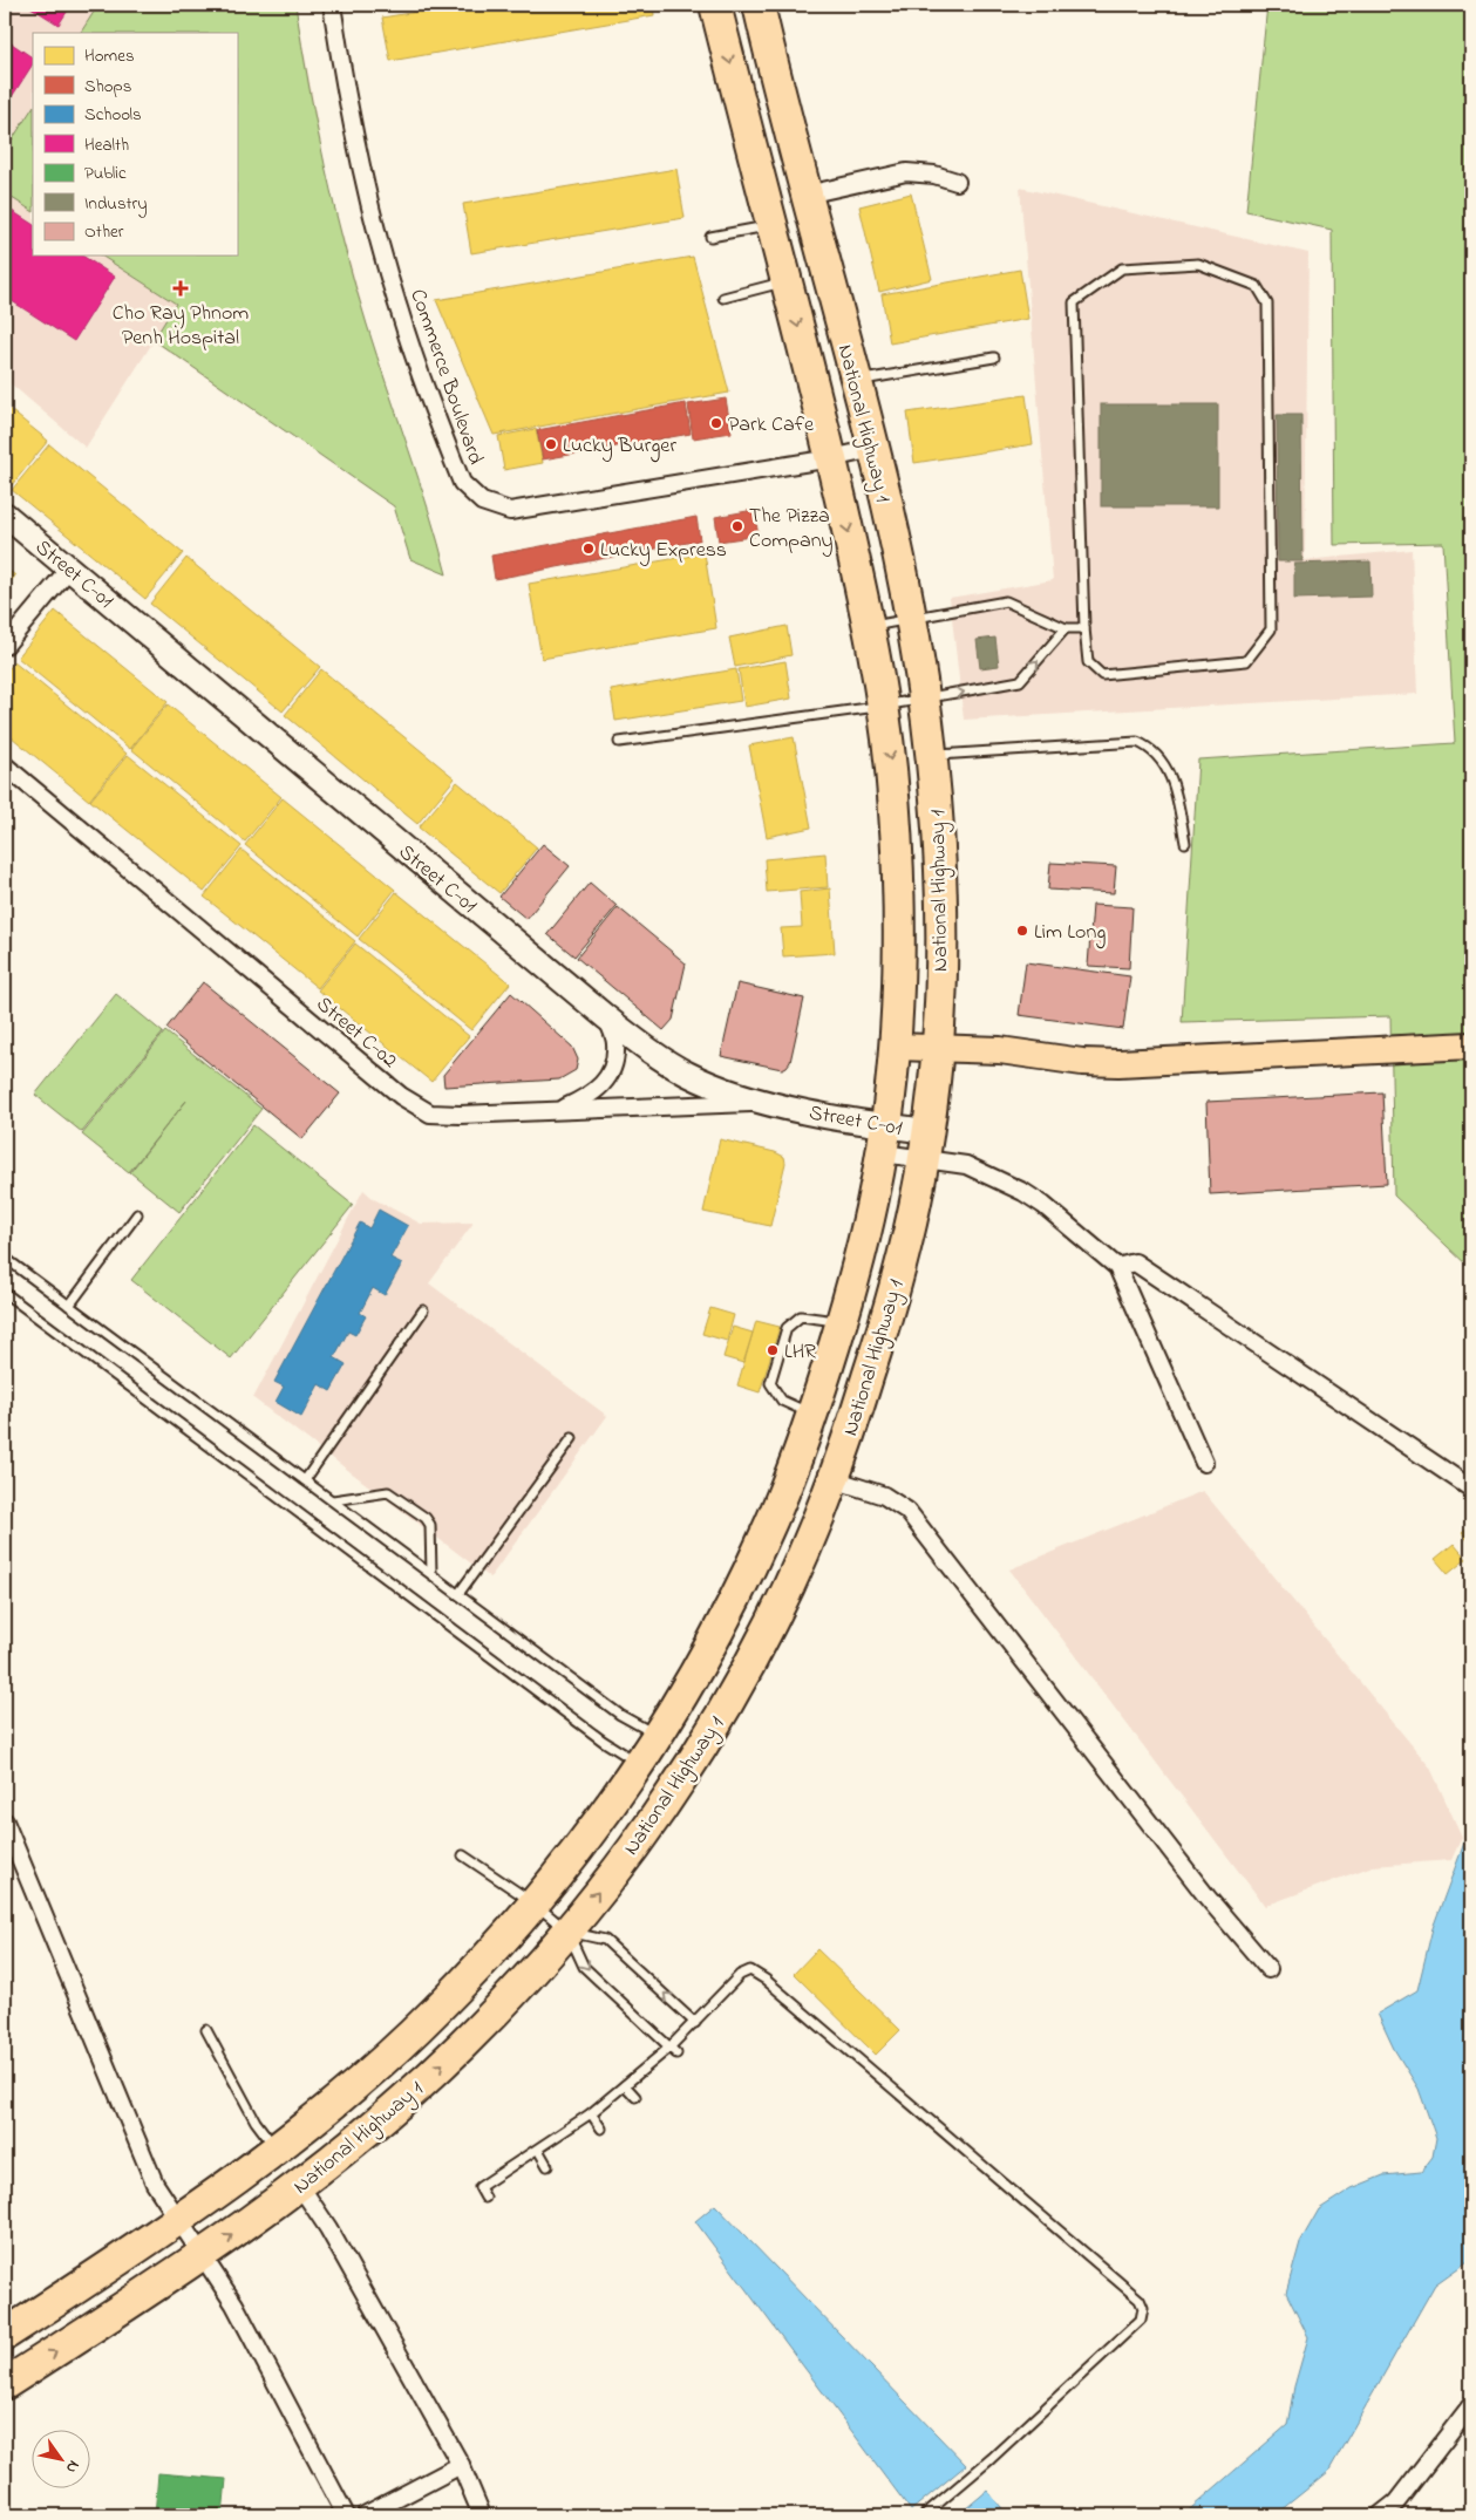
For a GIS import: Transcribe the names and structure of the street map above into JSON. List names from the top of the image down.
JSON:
{
  "streets": {
    "highway": ["National Highway 1"],
    "street": ["Commerce Boulevard", "Street C-01", "Street C-02"]
  },
  "crossings": [
    ["Commerce Boulevard", "National Highway 1"],
    ["National Highway 1", "Street C-01"],
    ["Street C-01", "Street C-02"]
  ],
  "places": {
    "health": ["Cho Ray Phnom Penh Hospital"],
    "other": [
      "Park Cafe",
      "Lucky Burger",
      "The Pizza Company",
      "Lucky Express",
      "Lim Long",
      "LHR"
    ]
  },
  "legend": [
    "Homes",
    "Shops",
    "Schools",
    "Health",
    "Public",
    "Industry",
    "Other"
  ],
  "north": "bottom right"
}
